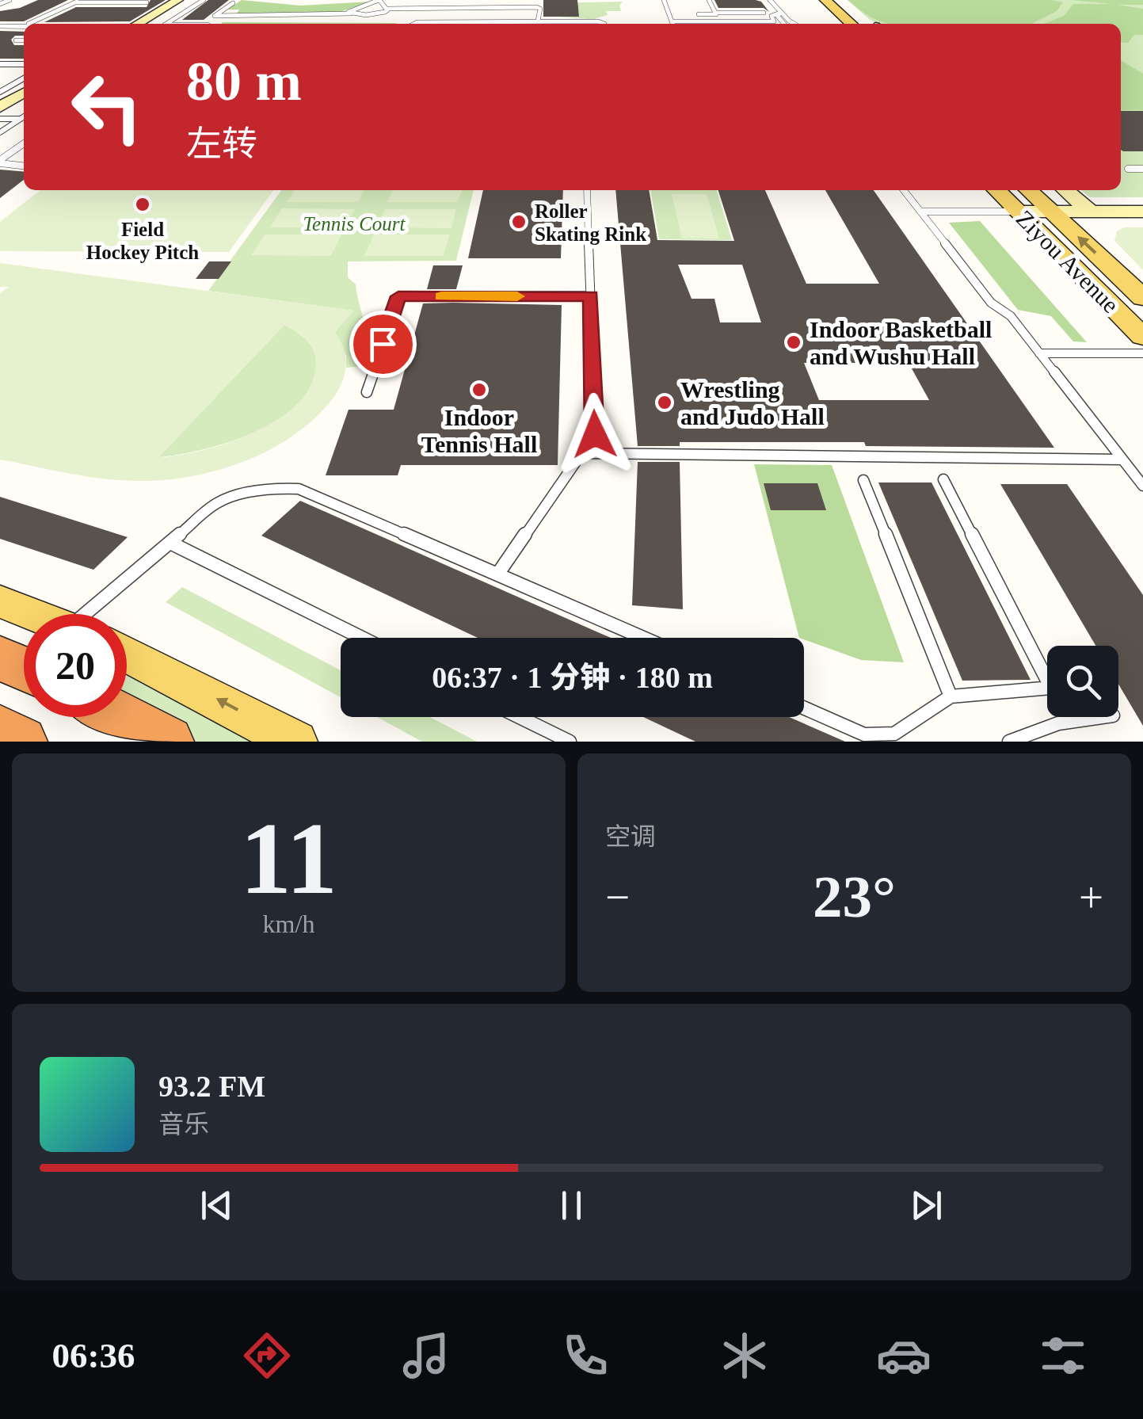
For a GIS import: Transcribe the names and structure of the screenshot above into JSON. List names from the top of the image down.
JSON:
{
  "streets": {
    "main road": ["Ziyou Avenue"]
  },
  "parks": ["Tennis Court"],
  "places": [
    "Field Hockey Pitch",
    "Roller Skating Rink",
    "Indoor Basketball and Wushu Hall",
    "Indoor Tennis Hall",
    "Wrestling and Judo Hall"
  ],
  "page": {
    "turn": ["80 m", "左转"],
    "limit": "20",
    "trip": "06:37 · 1 分钟 · 180 m",
    "tile": [
      ["11", "km/h"],
      "空调"
    ],
    "heat": ["−", "23°", "+"],
    "song": ["93.2 FM", "音乐"],
    "tabs": "06:36"
  }
}
